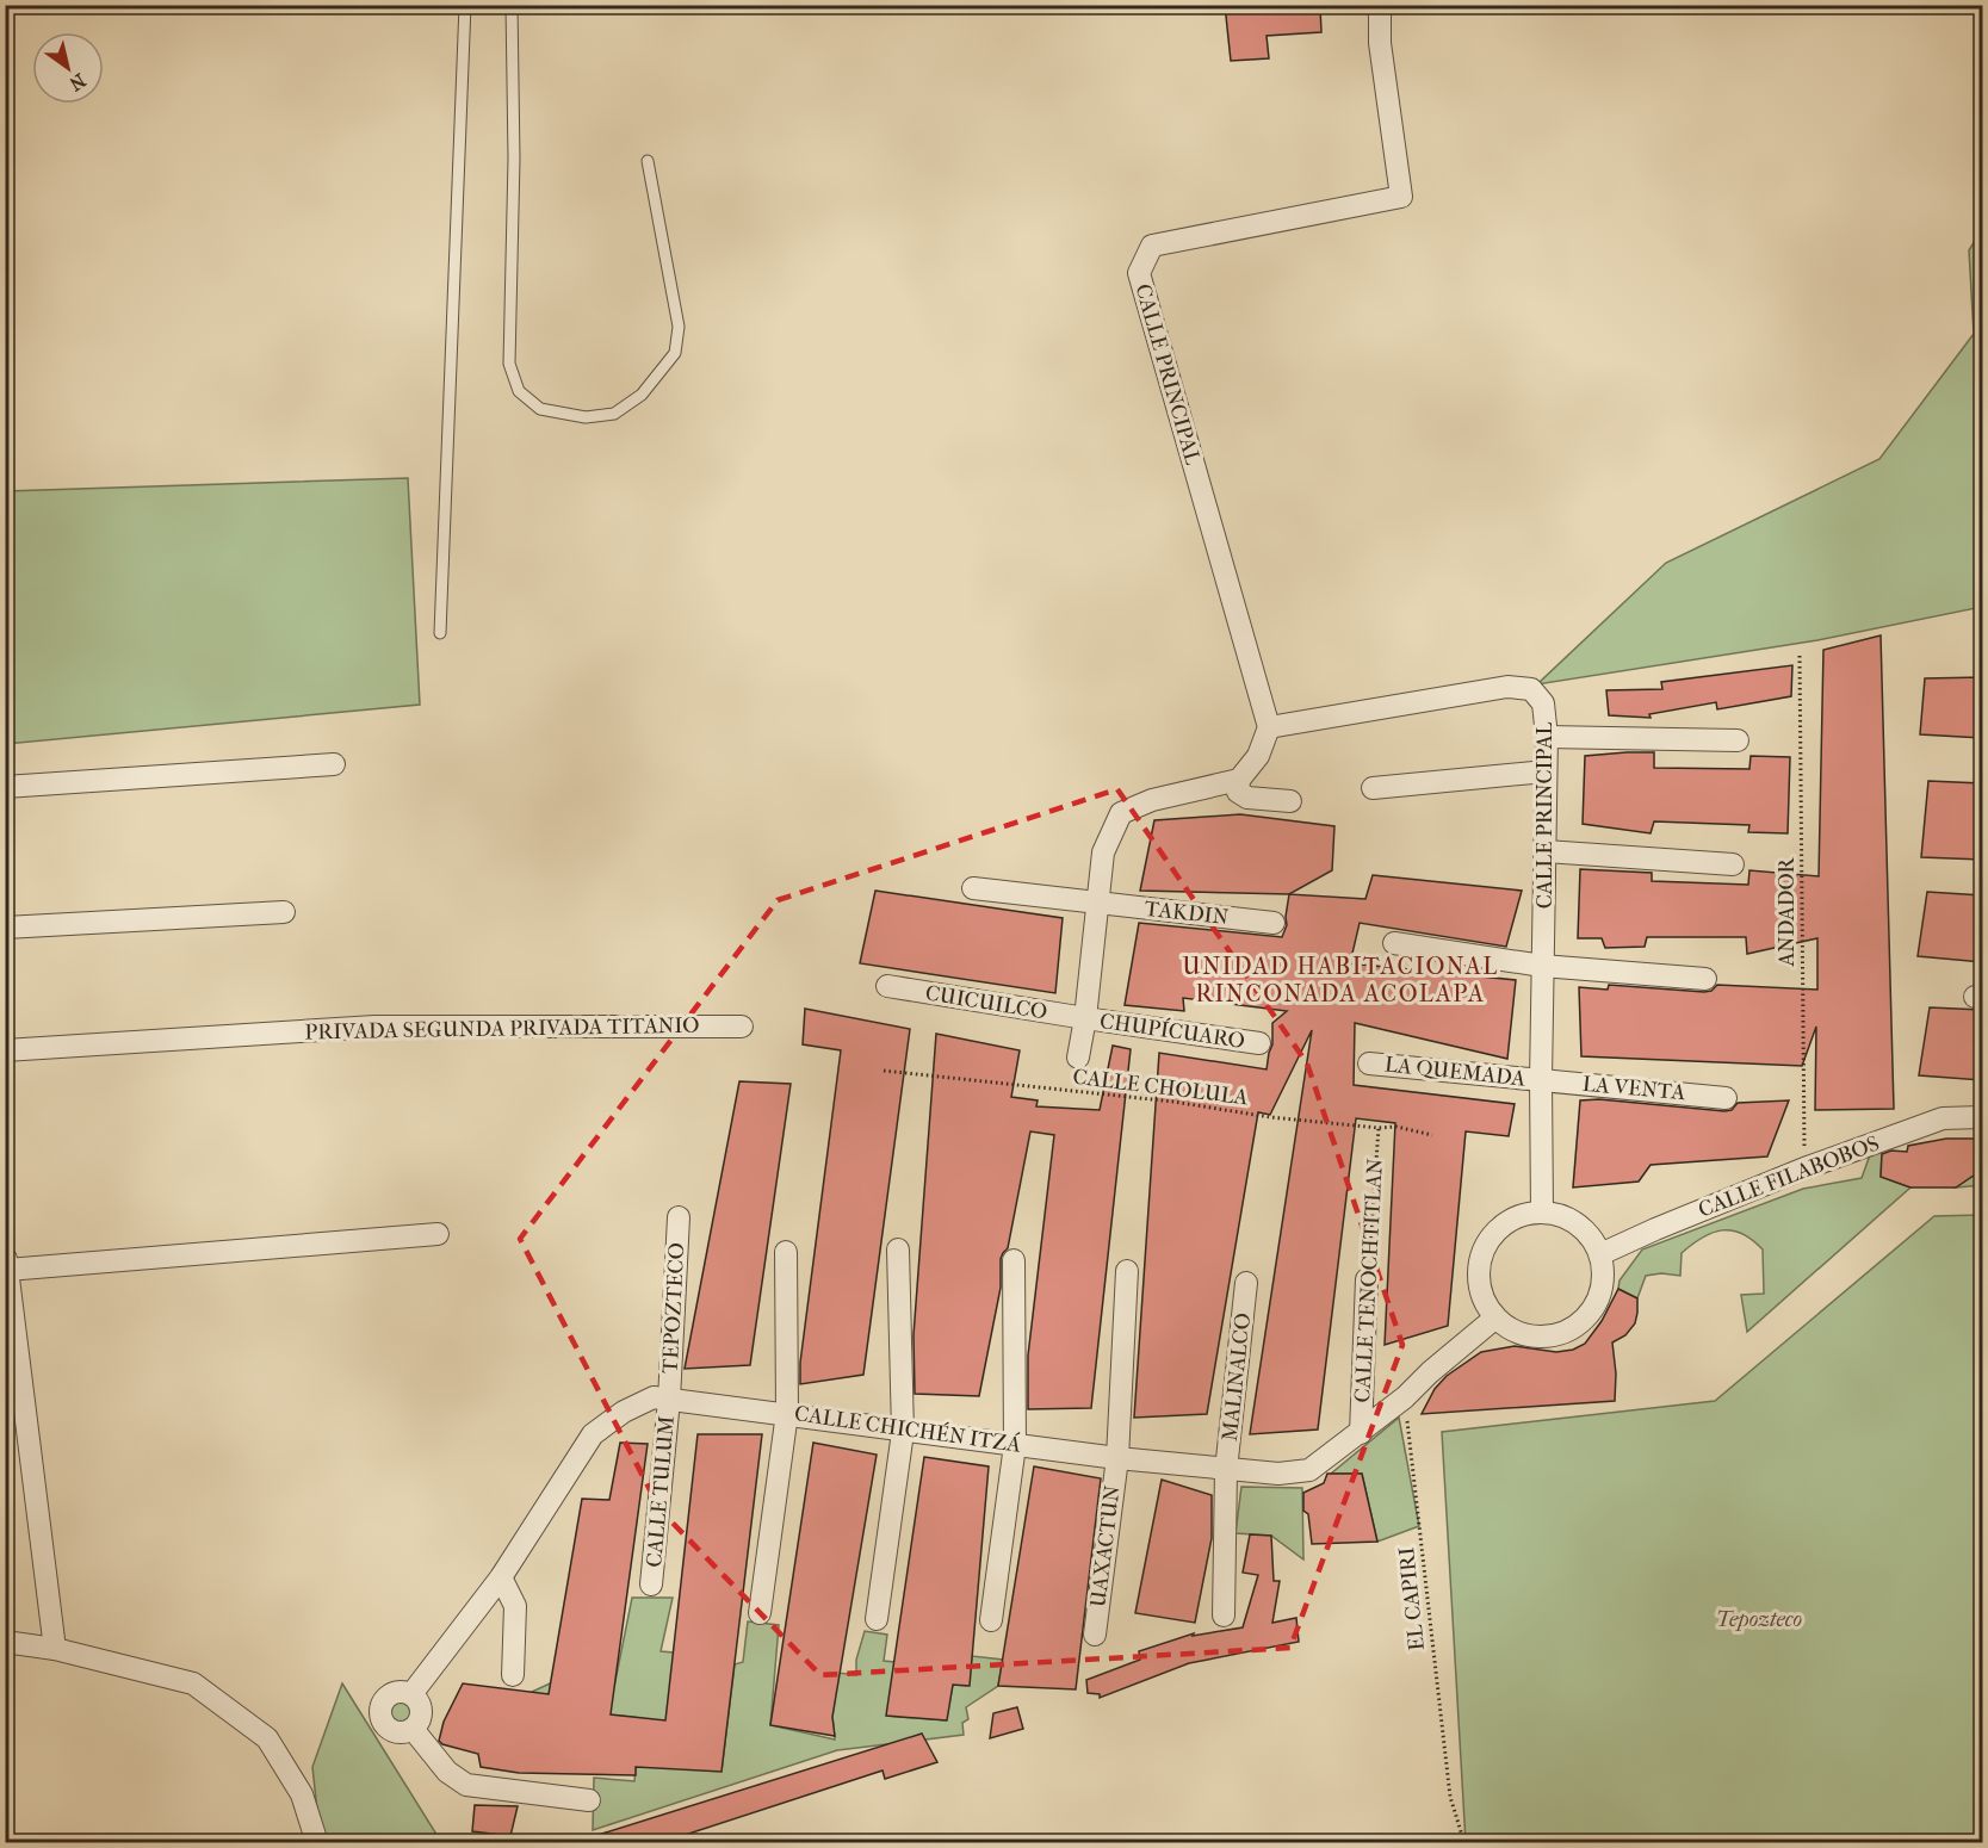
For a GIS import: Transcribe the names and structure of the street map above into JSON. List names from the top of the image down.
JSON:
{
  "streets": {
    "street": [
      "CALLE PRINCIPAL",
      "TAKDIN",
      "CUICUILCO",
      "PRIVADA SEGUNDA PRIVADA TITANIO",
      "CHUPÍCUARO",
      "LA QUEMADA",
      "LA VENTA",
      "CALLE FILABOBOS",
      "CALLE TENOCHTITLAN",
      "TEPOZTECO",
      "MALINALCO",
      "CALLE CHICHÉN ITZÁ",
      "CALLE TULUM",
      "UAXACTUN"
    ],
    "path": ["ANDADOR", "CALLE CHOLULA", "EL CAPIRI"]
  },
  "crossings": [
    ["CALLE PRINCIPAL", "LA QUEMADA"],
    ["CALLE PRINCIPAL", "LA VENTA"],
    ["CALLE PRINCIPAL", "CALLE FILABOBOS"],
    ["CALLE PRINCIPAL", "CALLE CHICHÉN ITZÁ"],
    ["ANDADOR", "CALLE FILABOBOS"],
    ["CUICUILCO", "CHUPÍCUARO"],
    ["LA QUEMADA", "LA VENTA"],
    ["CALLE CHOLULA", "CALLE TENOCHTITLAN"],
    ["CALLE FILABOBOS", "CALLE CHICHÉN ITZÁ"],
    ["CALLE TENOCHTITLAN", "CALLE CHICHÉN ITZÁ"],
    ["TEPOZTECO", "CALLE CHICHÉN ITZÁ"],
    ["TEPOZTECO", "CALLE TULUM"],
    ["MALINALCO", "CALLE CHICHÉN ITZÁ"],
    ["CALLE CHICHÉN ITZÁ", "CALLE TULUM"],
    ["CALLE CHICHÉN ITZÁ", "UAXACTUN"],
    ["CALLE CHICHÉN ITZÁ", "EL CAPIRI"]
  ],
  "districts": ["UNIDAD HABITACIONAL RINCONADA ACOLAPA"],
  "parks": ["Tepozteco"],
  "north": "bottom right"
}
